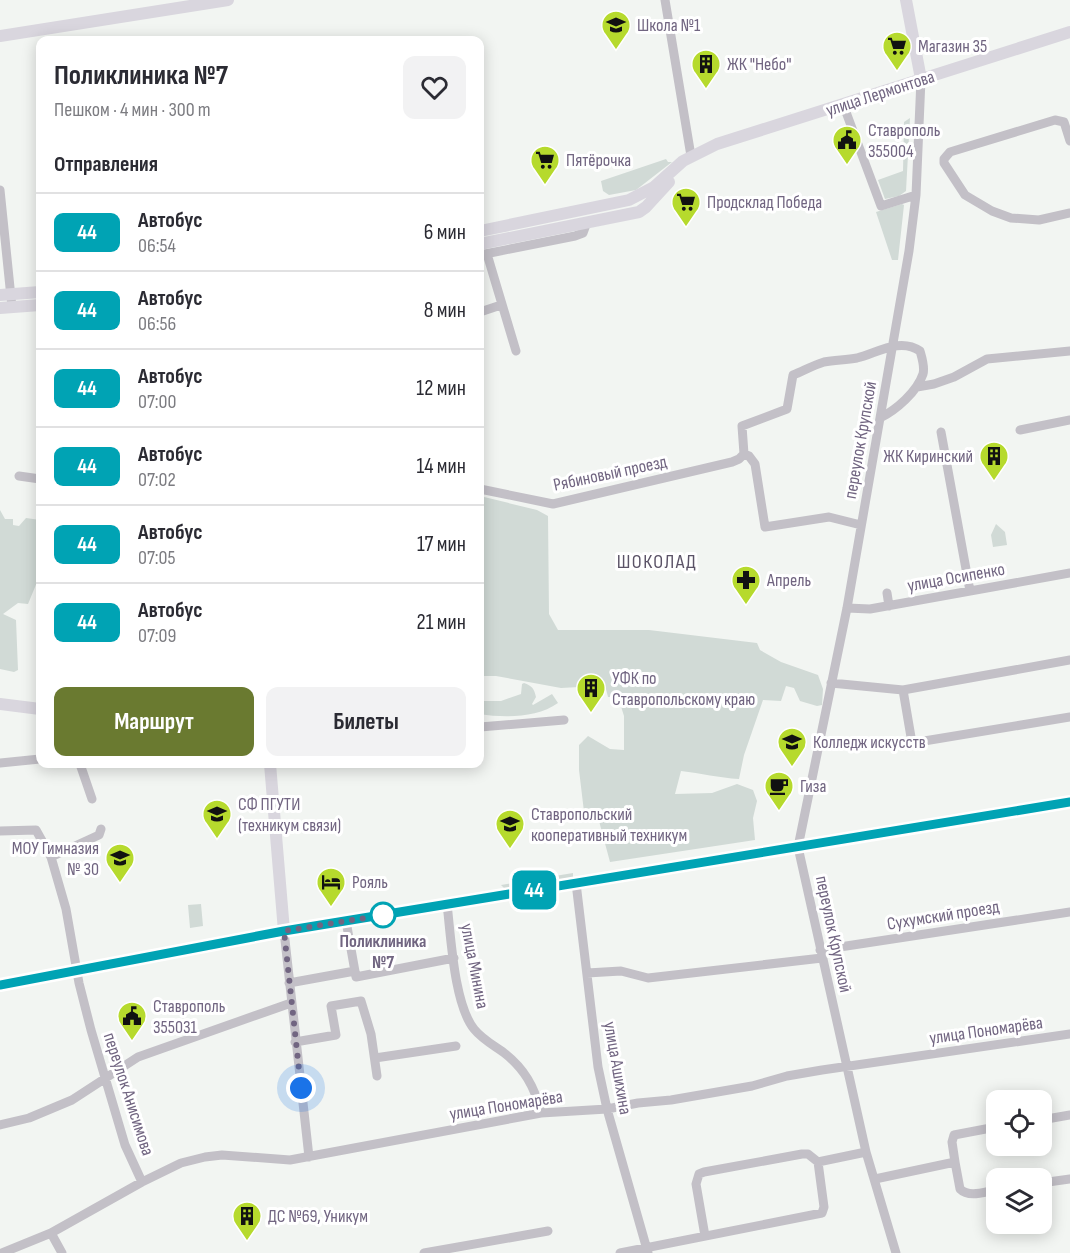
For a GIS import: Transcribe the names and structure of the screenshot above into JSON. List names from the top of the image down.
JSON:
{
  "streets": {
    "main road": ["улица Лермонтова"],
    "street": [
      "переулок Крупской",
      "Рябиновый проезд",
      "улица Осипенко",
      "Сухумский проезд",
      "улица Минина",
      "улица Пономарёва",
      "улица Ашихина",
      "переулок Анисимова"
    ]
  },
  "crossings": [
    ["переулок Крупской", "улица Осипенко"],
    ["переулок Крупской", "Сухумский проезд"],
    ["переулок Крупской", "улица Пономарёва"],
    ["Сухумский проезд", "улица Ашихина"],
    ["улица Минина", "улица Пономарёва"],
    ["улица Пономарёва", "улица Ашихина"],
    ["улица Пономарёва", "переулок Анисимова"]
  ],
  "districts": ["ШОКОЛАД"],
  "places": {
    "school or university": [
      "Школа №1",
      "Колледж искусств",
      "СФ ПГУТИ (техникум связи)",
      "Ставропольский кооперативный техникум",
      "МОУ Гимназия № 30"
    ],
    "supermarket": ["Магазин 35", "Пятёрочка", "Продсклад Победа"],
    "building": [
      "ЖК \"Небо\"",
      "ЖК Киринский",
      "УФК по Ставропольскому краю",
      "ДС №69, Уникум"
    ],
    "public building": ["Ставрополь 355004", "Ставрополь 355031"],
    "pharmacy": ["Апрель"],
    "cafe": ["Гиза"],
    "hotel": ["Рояль"],
    "other": ["Поликлиника №7"]
  },
  "lines": ["bus line 44"],
  "page": {
    "on_map": "44",
    "heading": [
      ["Поликлиника №7", "Пешком · 4 мин · 300 m"],
      "Отправления"
    ],
    "list": [
      {
        "mark": "44",
        "name": "Автобус",
        "note": "06:54",
        "value": "6 мин"
      },
      {
        "mark": "44",
        "name": "Автобус",
        "note": "06:56",
        "value": "8 мин"
      },
      {
        "mark": "44",
        "name": "Автобус",
        "note": "07:00",
        "value": "12 мин"
      },
      {
        "mark": "44",
        "name": "Автобус",
        "note": "07:02",
        "value": "14 мин"
      },
      {
        "mark": "44",
        "name": "Автобус",
        "note": "07:05",
        "value": "17 мин"
      },
      {
        "mark": "44",
        "name": "Автобус",
        "note": "07:09",
        "value": "21 мин"
      }
    ],
    "buttons": ["Маршрут", "Билеты"]
  }
}
